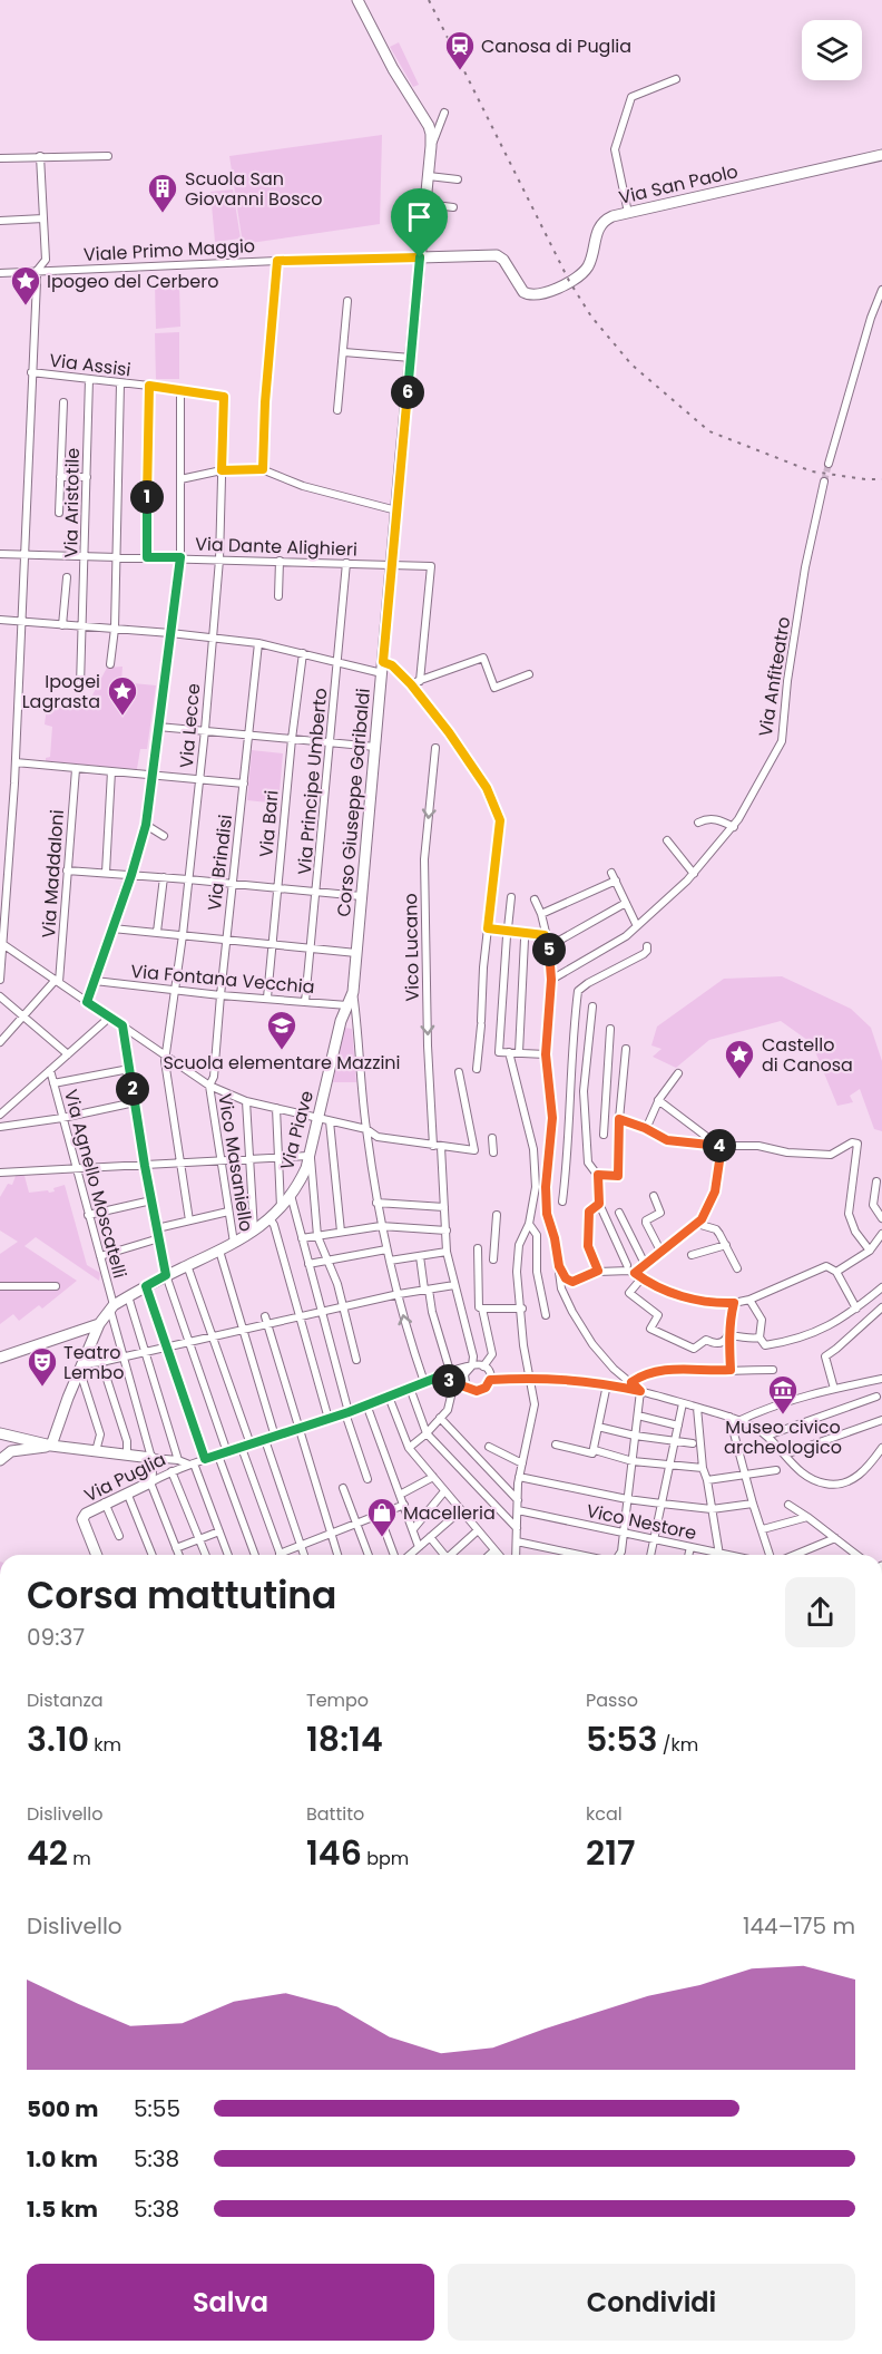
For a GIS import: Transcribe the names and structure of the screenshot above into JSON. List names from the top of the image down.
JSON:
{
  "streets": {
    "street": [
      "Via San Paolo",
      "Viale Primo Maggio",
      "Via Assisi",
      "Via Aristotile",
      "Via Dante Alighieri",
      "Via Anfiteatro",
      "Via Lecce",
      "Via Principe Umberto",
      "Corso Giuseppe Garibaldi",
      "Via Bari",
      "Via Brindisi",
      "Via Maddaloni",
      "Vico Lucano",
      "Via Fontana Vecchia",
      "Via Piave",
      "Vico Masaniello",
      "Via Agnello Moscatelli",
      "Via Puglia",
      "Vico Nestore"
    ]
  },
  "crossings": [
    ["Via San Paolo", "Viale Primo Maggio"],
    ["Via San Paolo", "Corso Giuseppe Garibaldi"],
    ["Viale Primo Maggio", "Corso Giuseppe Garibaldi"],
    ["Via Assisi", "Via Aristotile"],
    ["Via Assisi", "Via Lecce"],
    ["Via Aristotile", "Via Dante Alighieri"],
    ["Via Dante Alighieri", "Via Lecce"],
    ["Via Dante Alighieri", "Via Principe Umberto"],
    ["Via Dante Alighieri", "Corso Giuseppe Garibaldi"],
    ["Via Lecce", "Via Fontana Vecchia"],
    ["Via Principe Umberto", "Via Fontana Vecchia"],
    ["Corso Giuseppe Garibaldi", "Via Piave"],
    ["Corso Giuseppe Garibaldi", "Via Puglia"],
    ["Via Bari", "Via Fontana Vecchia"],
    ["Via Brindisi", "Via Fontana Vecchia"],
    ["Via Brindisi", "Vico Masaniello"],
    ["Via Fontana Vecchia", "Via Piave"],
    ["Via Piave", "Vico Masaniello"],
    ["Via Piave", "Via Agnello Moscatelli"]
  ],
  "places": {
    "station": ["Canosa di Puglia"],
    "building": ["Scuola San Giovanni Bosco"],
    "place": ["Ipogeo del Cerbero", "Ipogei Lagrasta", "Castello di Canosa"],
    "school or university": ["Scuola elementare Mazzini"],
    "theatre": ["Teatro Lembo"],
    "museum": ["Museo civico archeologico"],
    "shop": ["Macelleria"]
  },
  "page": {
    "pins": [
      "6",
      "1",
      "5",
      "2",
      "4",
      "3"
    ],
    "heading": ["Corsa mattutina", "09:37"],
    "stats": [
      ["Distanza", "3.10 km"],
      ["Tempo", "18:14"],
      ["Passo", "5:53 /km"],
      ["Dislivello", "42 m"],
      ["Battito", "146 bpm"],
      ["kcal", "217"]
    ],
    "chart": ["Dislivello", "144–175 m"],
    "list": [
      {
        "name": "500 m",
        "note": "5:55"
      },
      {
        "name": "1.0 km",
        "note": "5:38"
      },
      {
        "name": "1.5 km",
        "note": "5:38"
      }
    ],
    "buttons": ["Salva", "Condividi"]
  }
}
